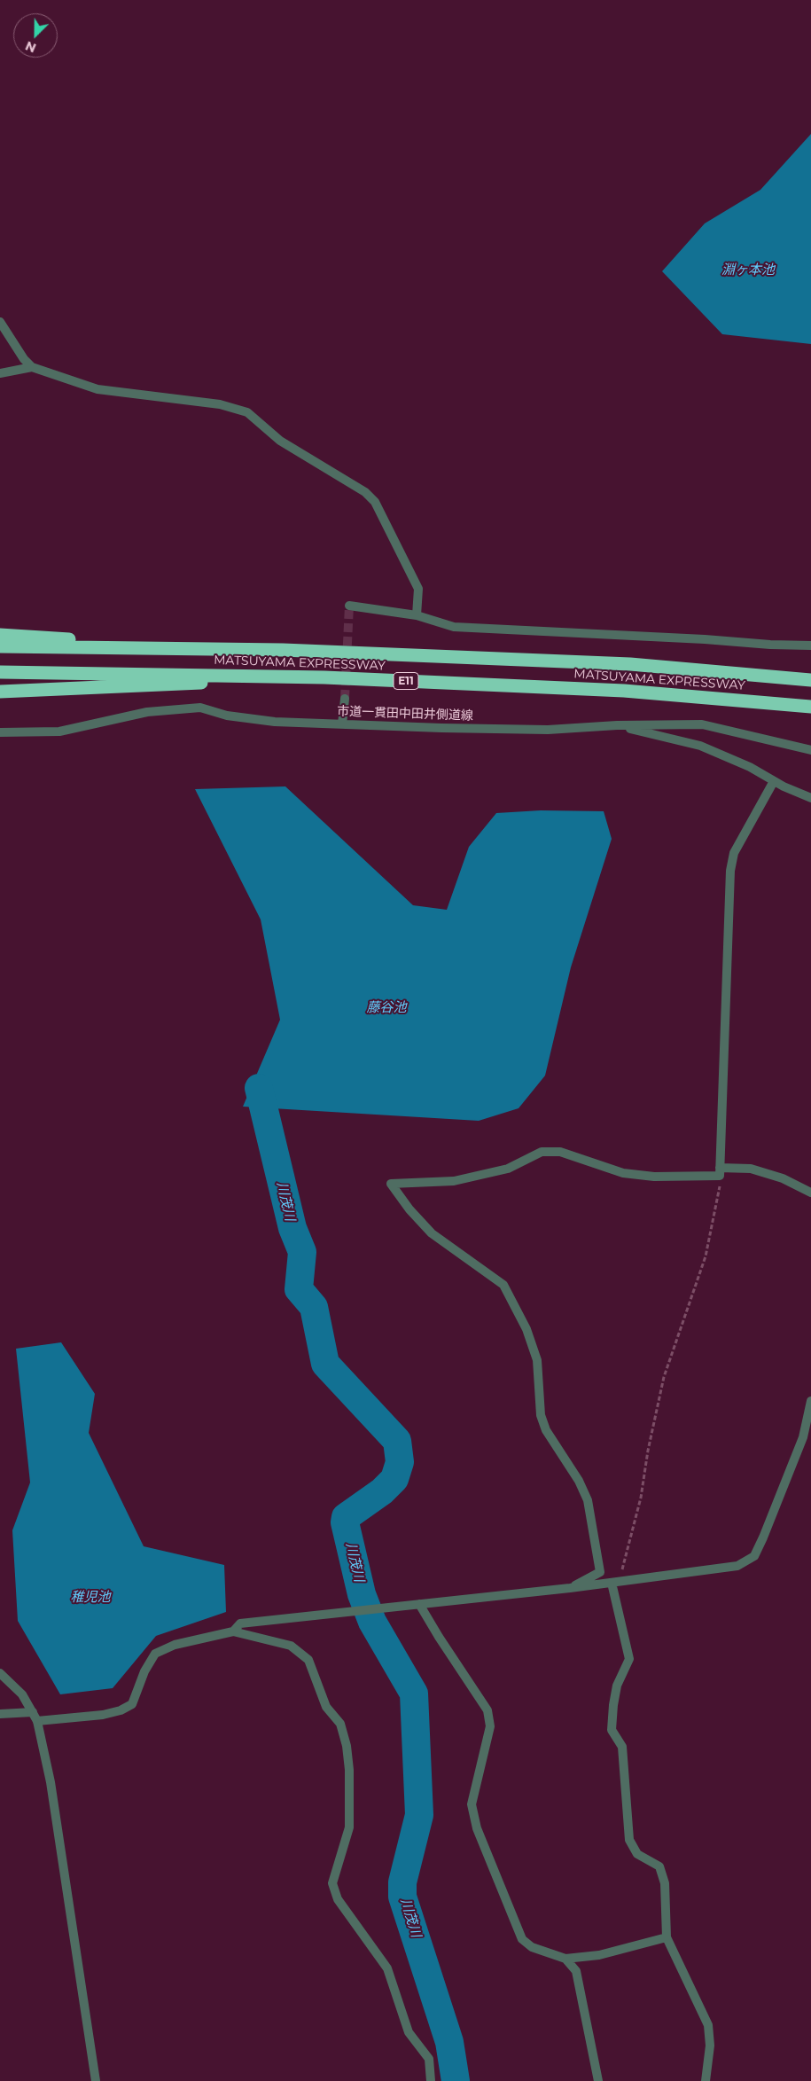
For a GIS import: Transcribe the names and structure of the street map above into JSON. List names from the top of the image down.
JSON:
{
  "streets": {
    "highway": ["MATSUYAMA EXPRESSWAY", "E11"],
    "street": ["市道一貫田中田井側道線"]
  },
  "water": [
    "淵ヶ本池",
    "藤谷池",
    "川茂川",
    "稚児池"
  ],
  "north": "bottom left"
}
